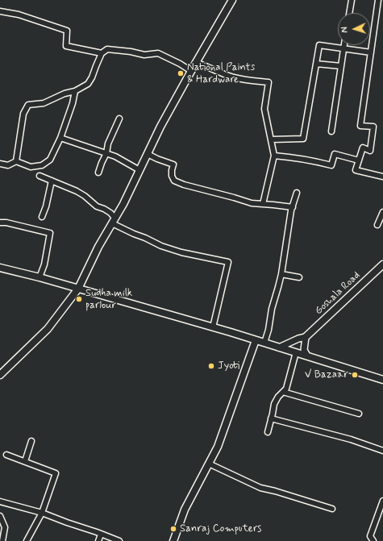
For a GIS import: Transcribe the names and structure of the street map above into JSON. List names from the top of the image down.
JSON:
{
  "streets": {
    "main road": ["Goshala Road"]
  },
  "places": [
    "National Paints & Hardware",
    "Sudha milk parlour",
    "Jyoti",
    "V Bazaar",
    "Sanraj Computers"
  ],
  "north": "left"
}
